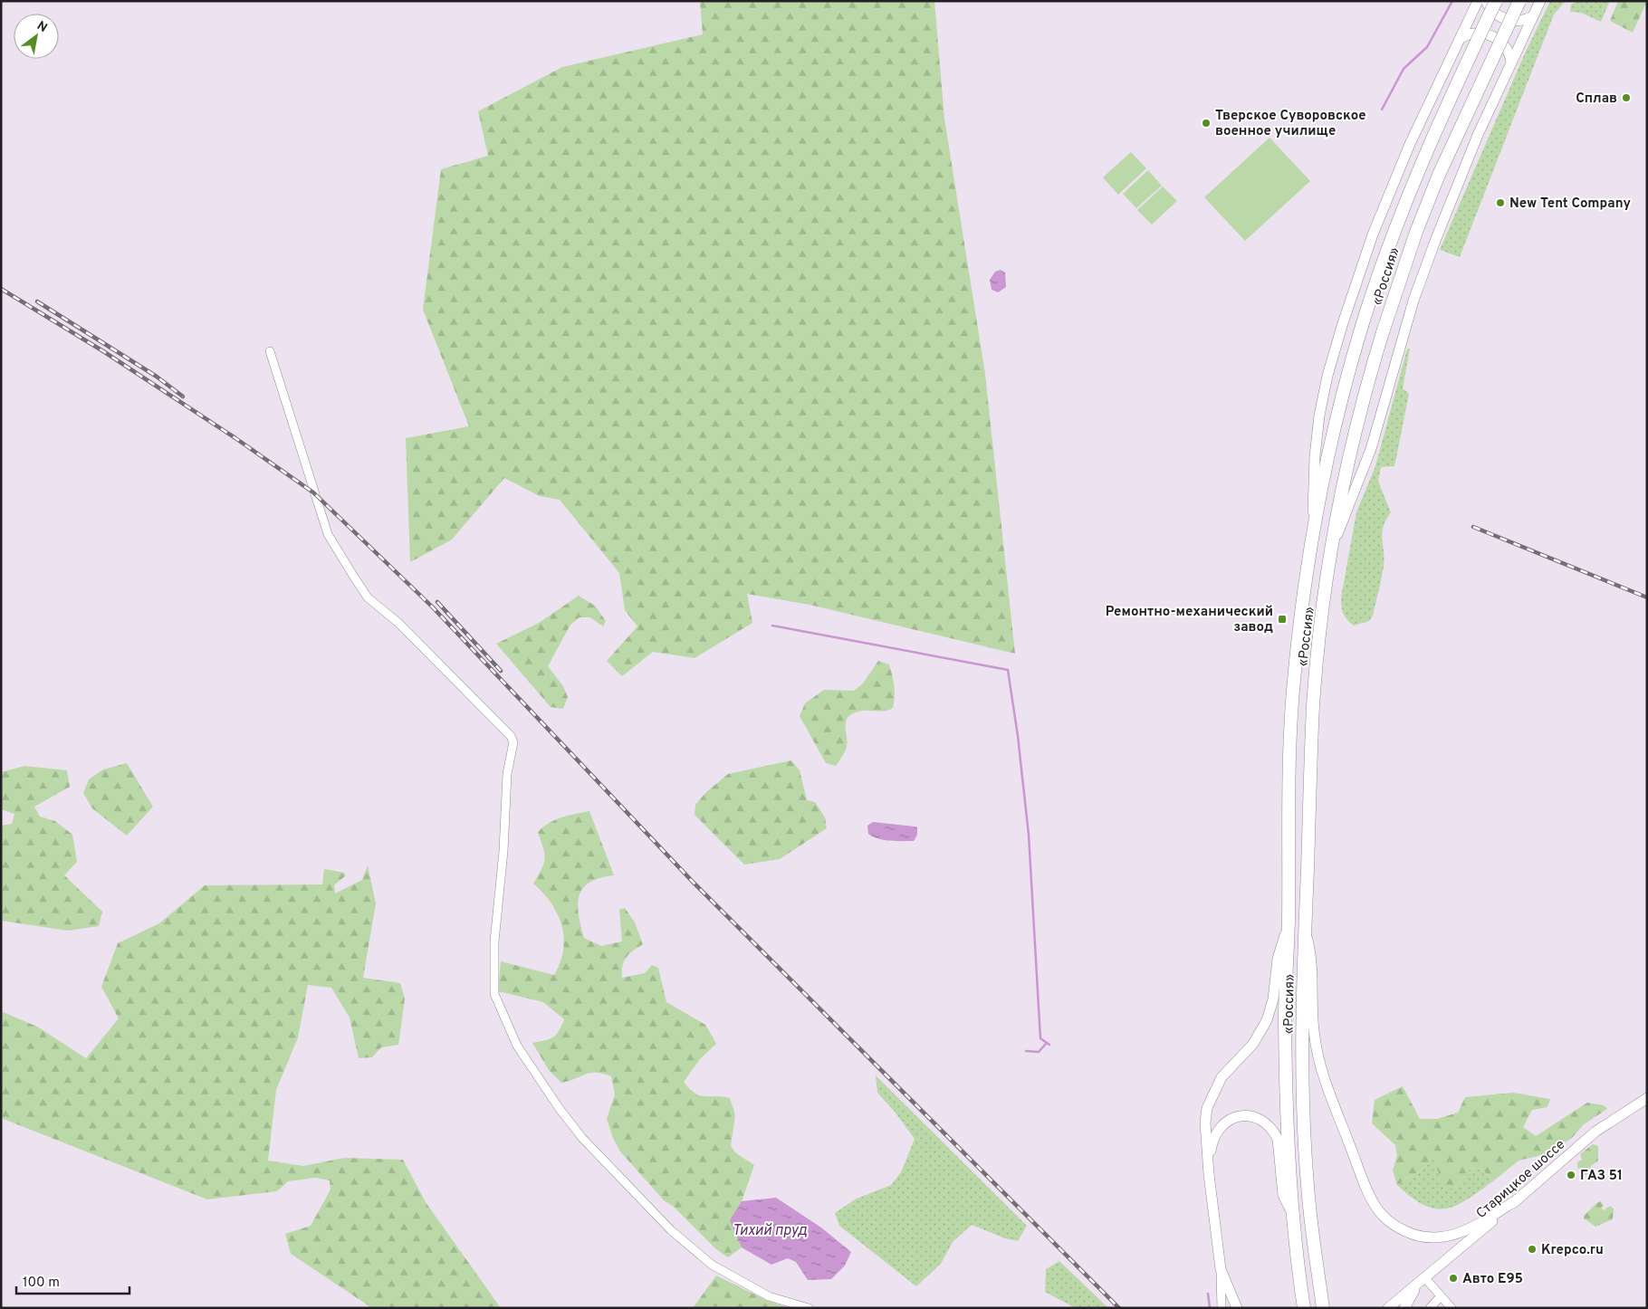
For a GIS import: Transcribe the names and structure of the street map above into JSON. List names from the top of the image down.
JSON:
{
  "streets": {
    "highway": ["«Россия»"],
    "main road": ["Старицкое шоссе"]
  },
  "water": ["Тихий пруд"],
  "places": {
    "other": [
      "Сплав",
      "Тверское Суворовское военное училище",
      "New Tent Company",
      "ГАЗ 51",
      "Krepco.ru",
      "Авто E95"
    ],
    "transit": ["Ремонтно-механический завод"]
  },
  "scale_bar": "100 m",
  "north": "top right"
}
